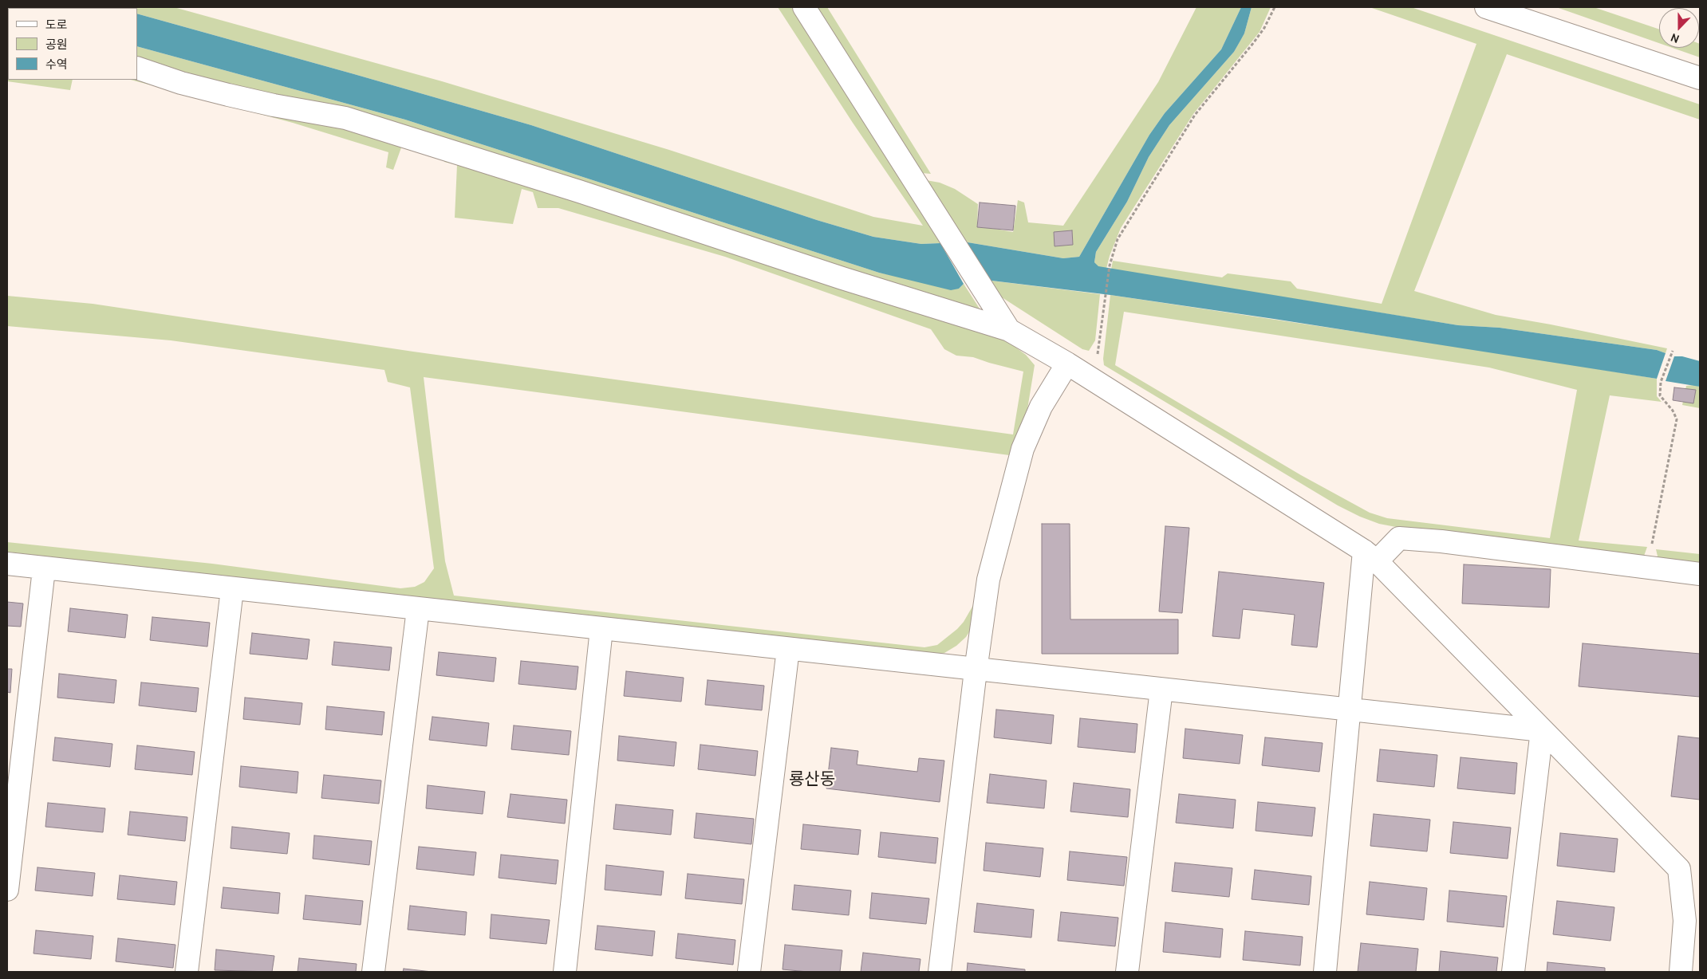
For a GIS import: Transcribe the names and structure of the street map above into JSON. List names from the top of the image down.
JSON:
{
  "districts": ["룡산동"],
  "legend": ["도로", "공원", "수역"],
  "north": "bottom"
}
